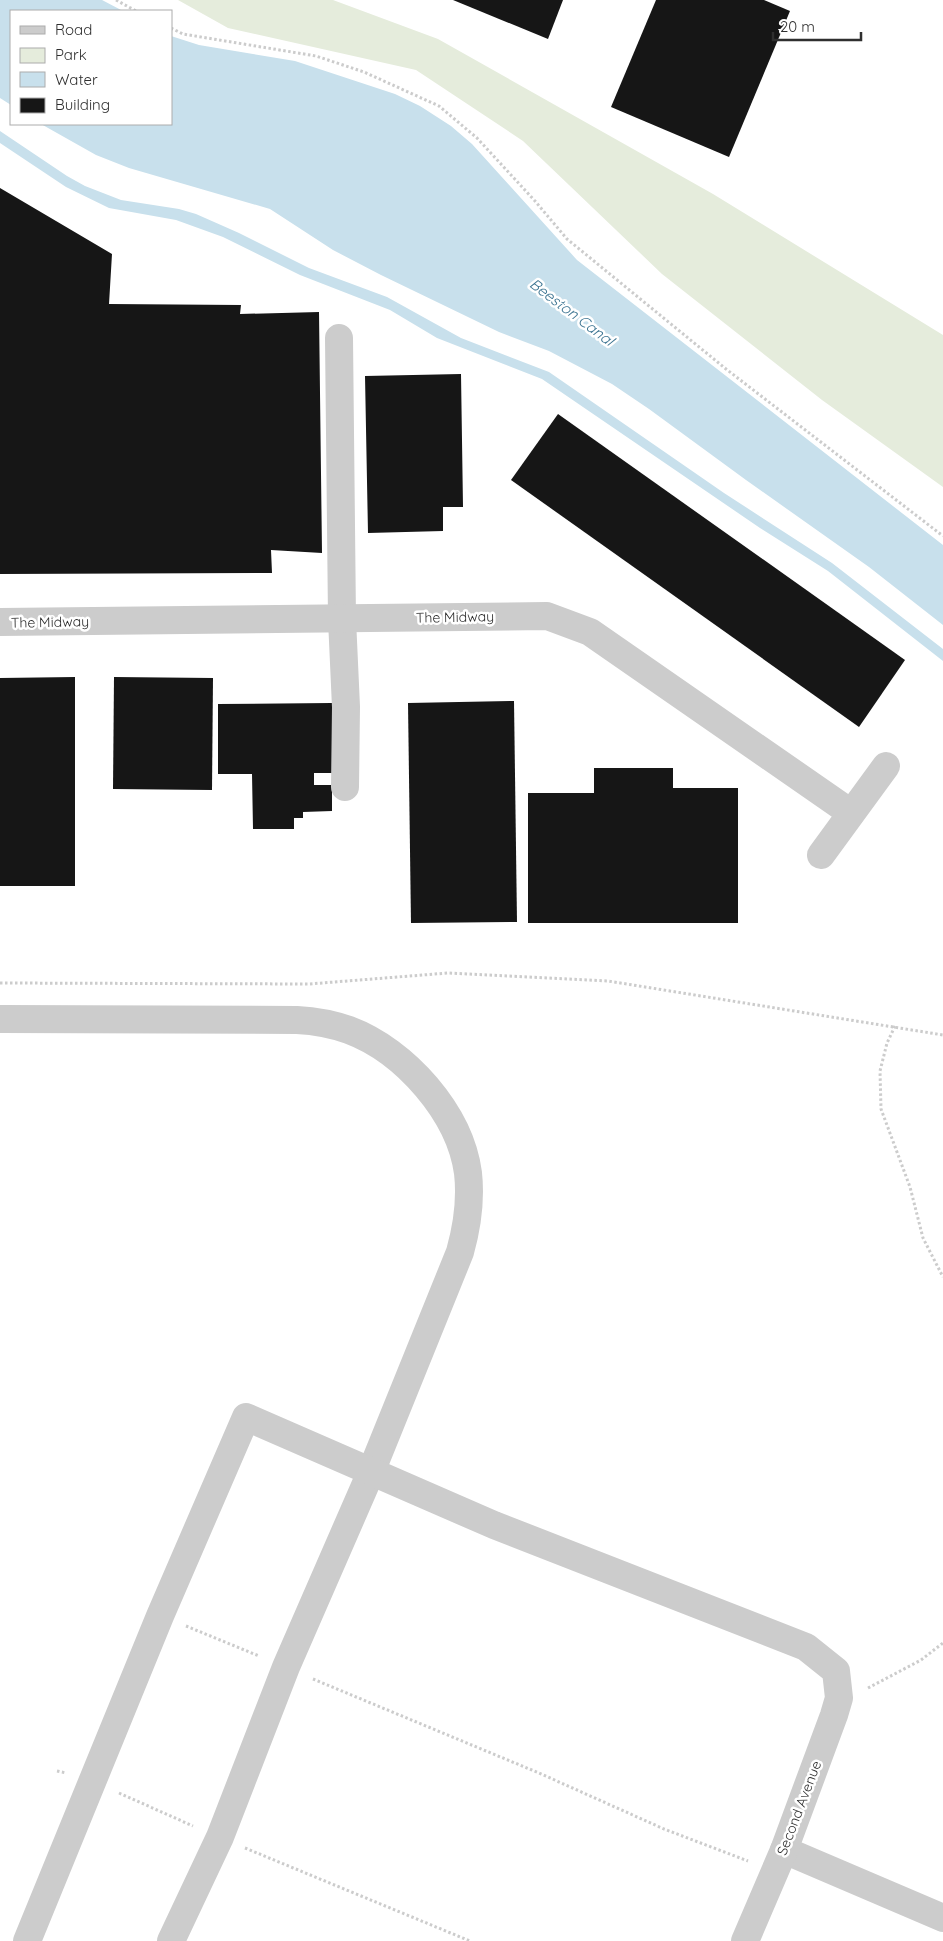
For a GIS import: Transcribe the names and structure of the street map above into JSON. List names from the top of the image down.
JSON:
{
  "streets": {
    "street": ["The Midway", "Second Avenue"]
  },
  "water": ["Beeston Canal"],
  "legend": [
    "Road",
    "Park",
    "Water",
    "Building"
  ],
  "scale_bar": "20 m"
}
